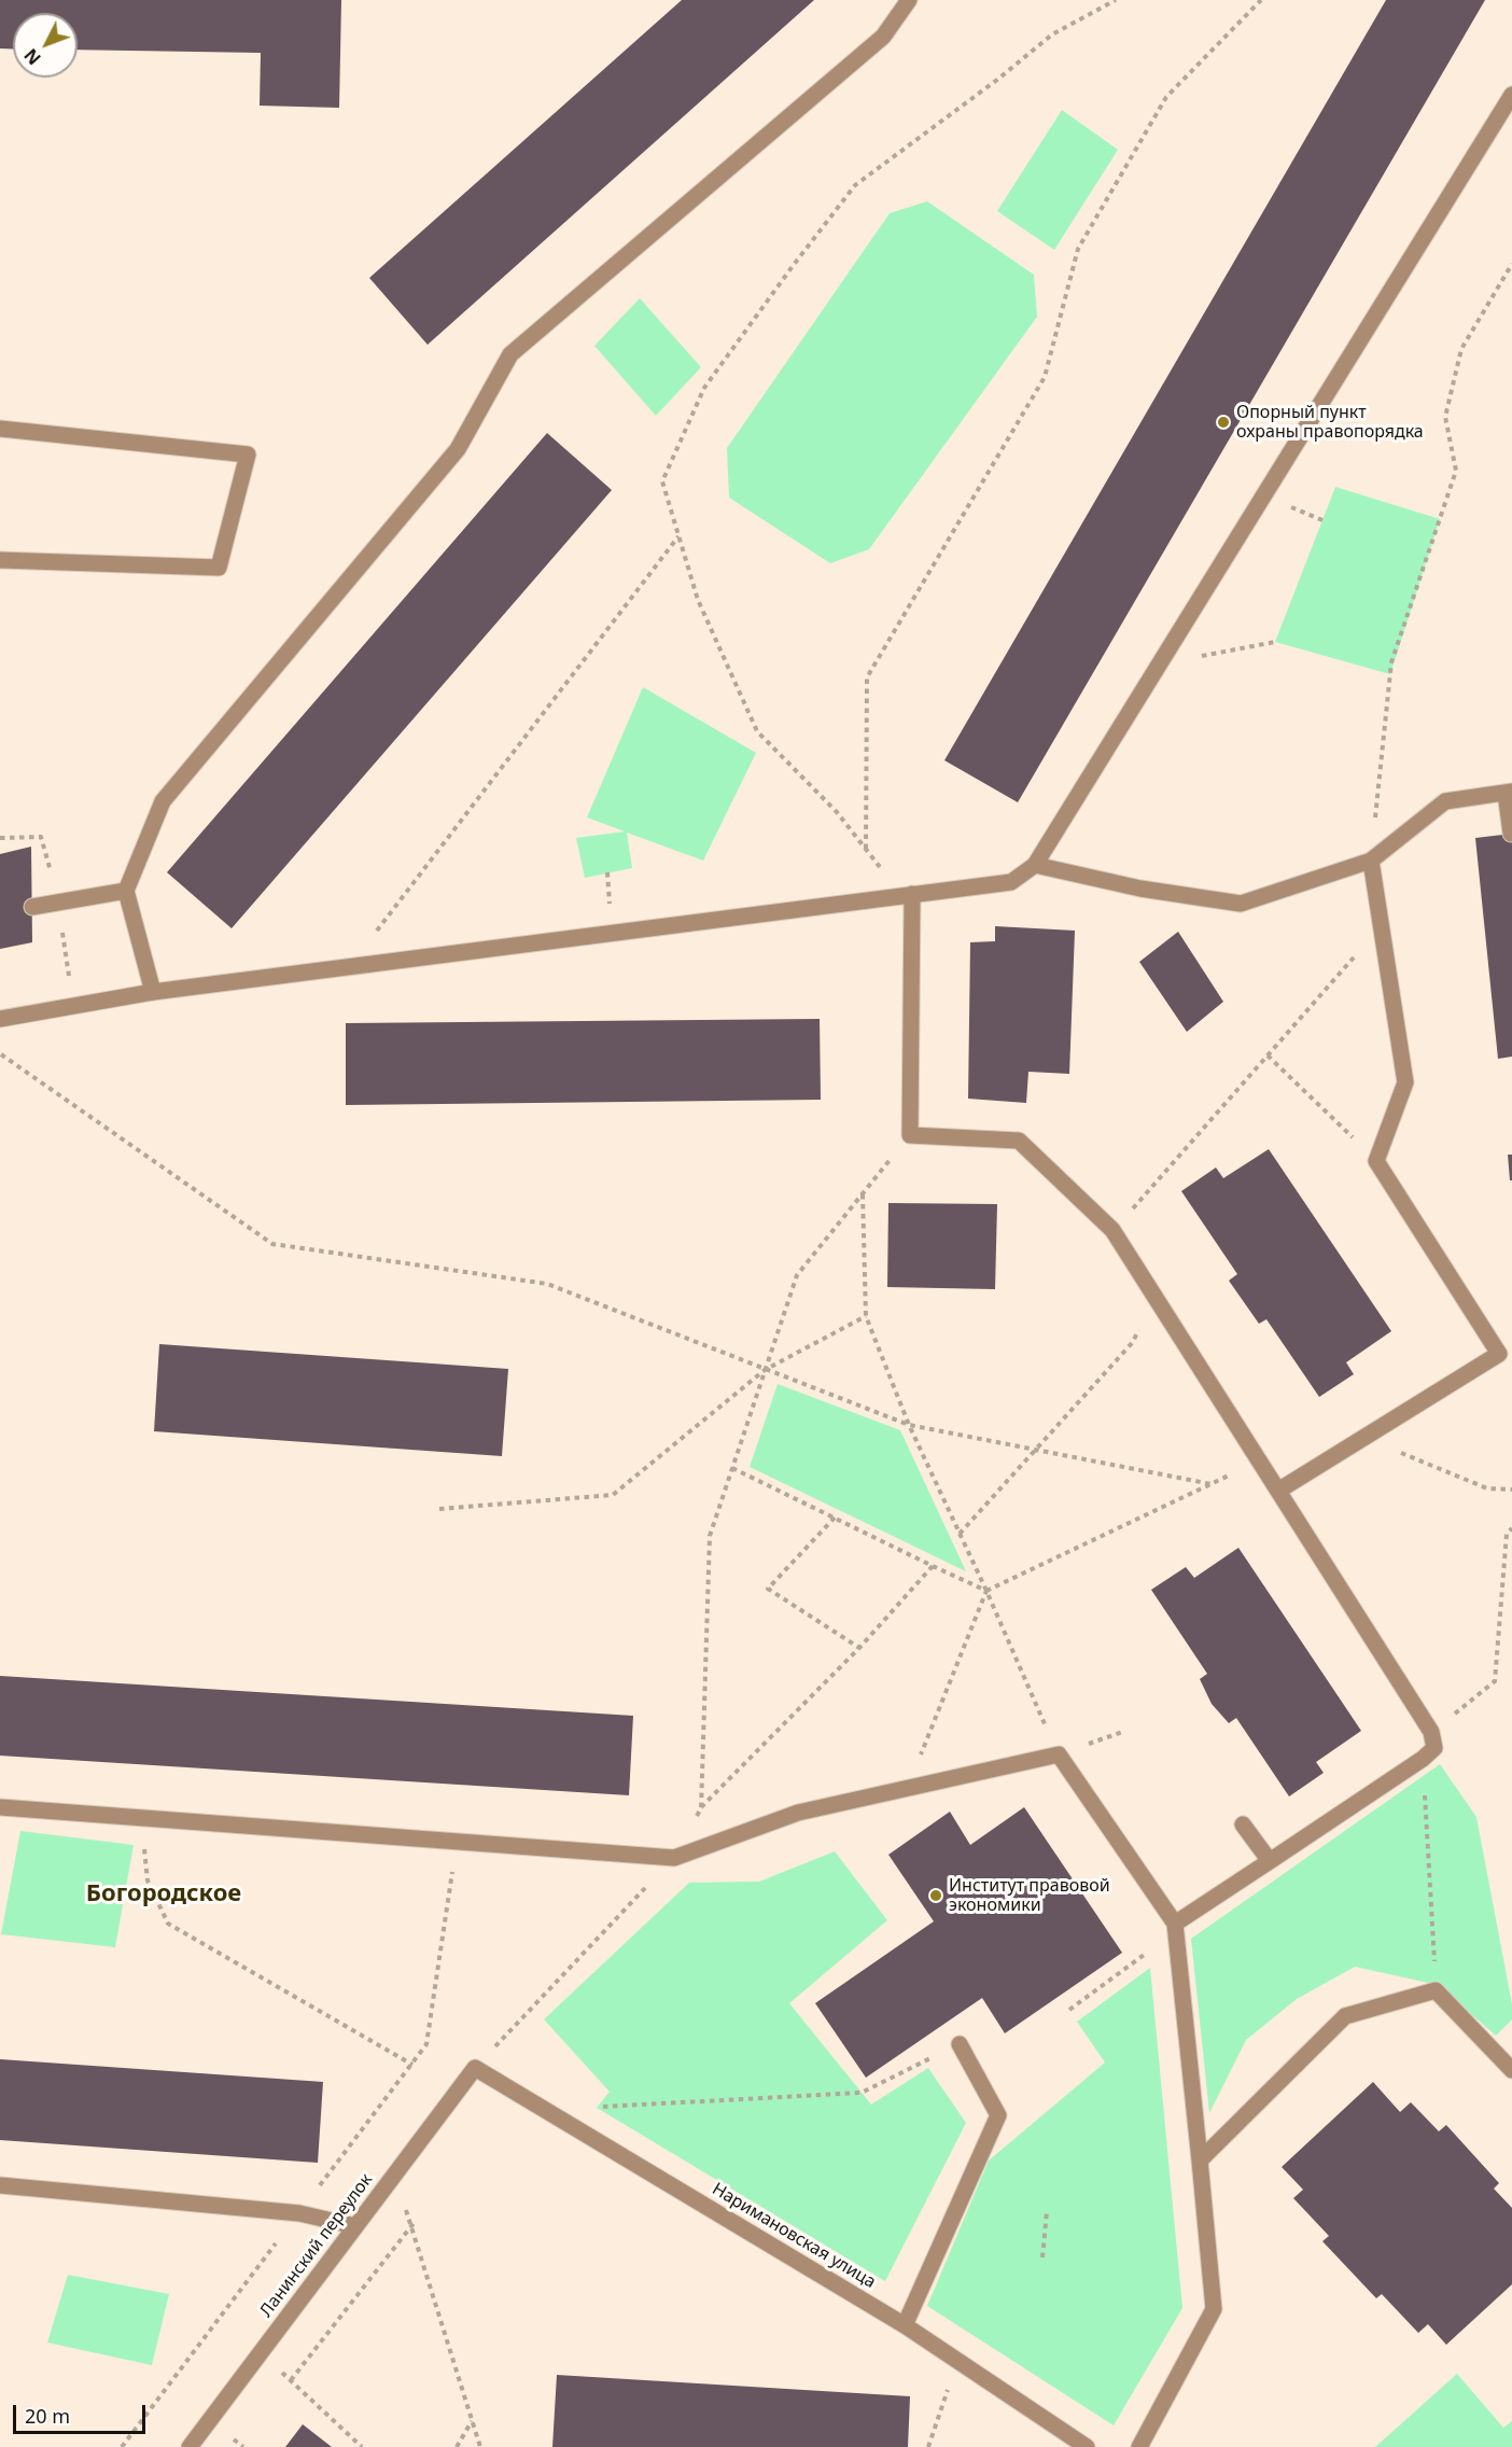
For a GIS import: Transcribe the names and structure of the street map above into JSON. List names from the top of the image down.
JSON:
{
  "streets": {
    "street": ["Наримановская улица", "Ланинский переулок"]
  },
  "crossings": [
    ["Наримановская улица", "Ланинский переулок"]
  ],
  "districts": ["Богородское"],
  "places": ["Опорный пункт охраны правопорядка", "Институт правовой экономики"],
  "scale_bar": "20 m",
  "north": "bottom left"
}
